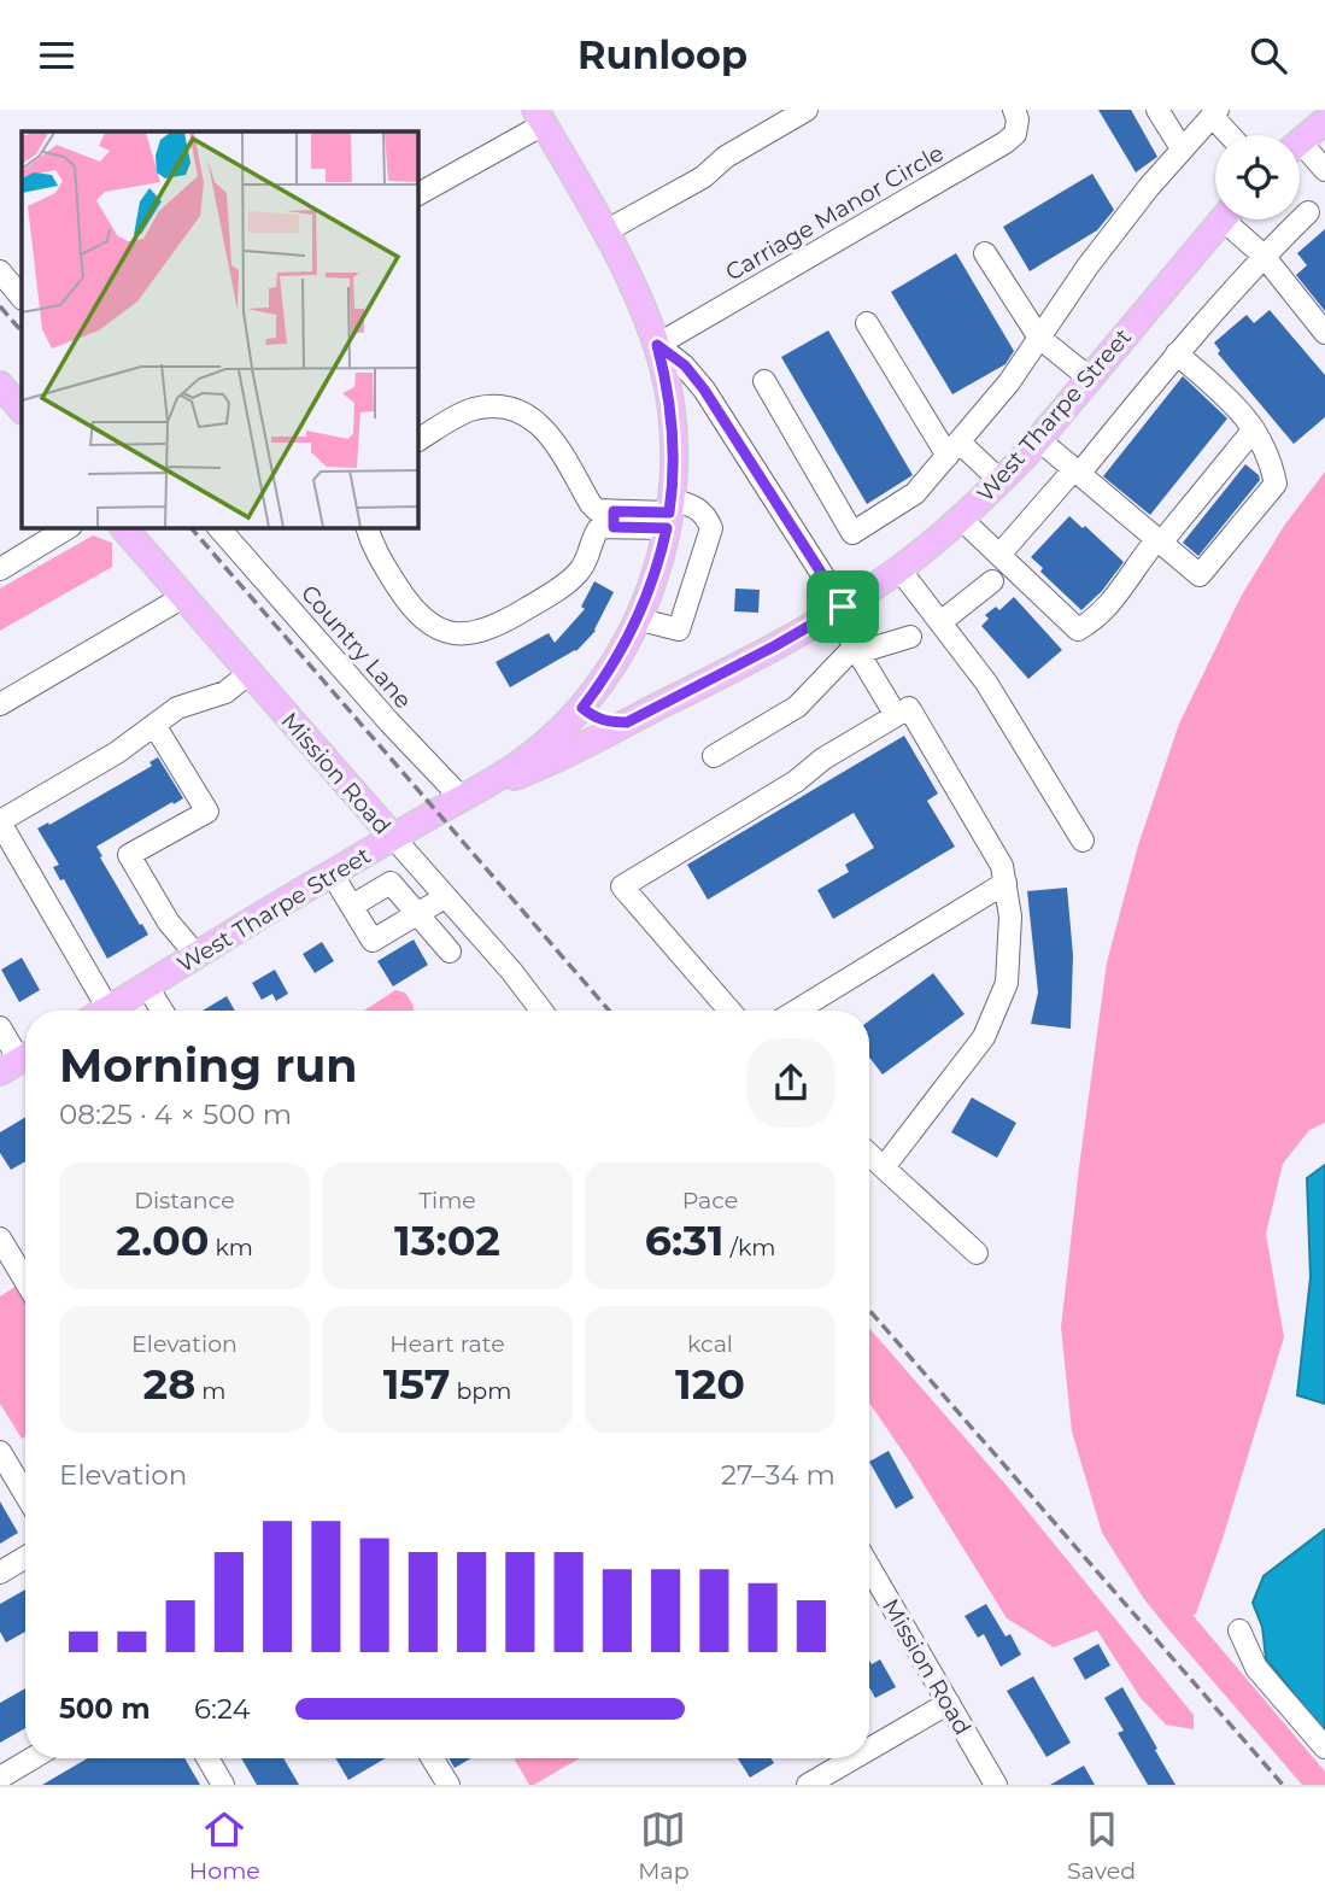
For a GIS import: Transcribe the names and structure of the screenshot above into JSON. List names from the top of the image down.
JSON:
{
  "streets": {
    "main road": ["West Tharpe Street", "Mission Road"],
    "street": ["Carriage Manor Circle", "Country Lane"]
  },
  "crossings": [
    ["West Tharpe Street", "Country Lane"],
    ["West Tharpe Street", "Mission Road"]
  ],
  "page": {
    "header": "Runloop",
    "heading": ["Morning run", "08:25 · 4 × 500 m"],
    "stats": [
      ["Distance", "2.00 km"],
      ["Time", "13:02"],
      ["Pace", "6:31 /km"],
      ["Elevation", "28 m"],
      ["Heart rate", "157 bpm"],
      ["kcal", "120"]
    ],
    "chart": ["Elevation", "27–34 m"],
    "list": [
      {
        "name": "500 m",
        "note": "6:24"
      }
    ],
    "tabs": ["Home", "Map", "Saved"]
  }
}
